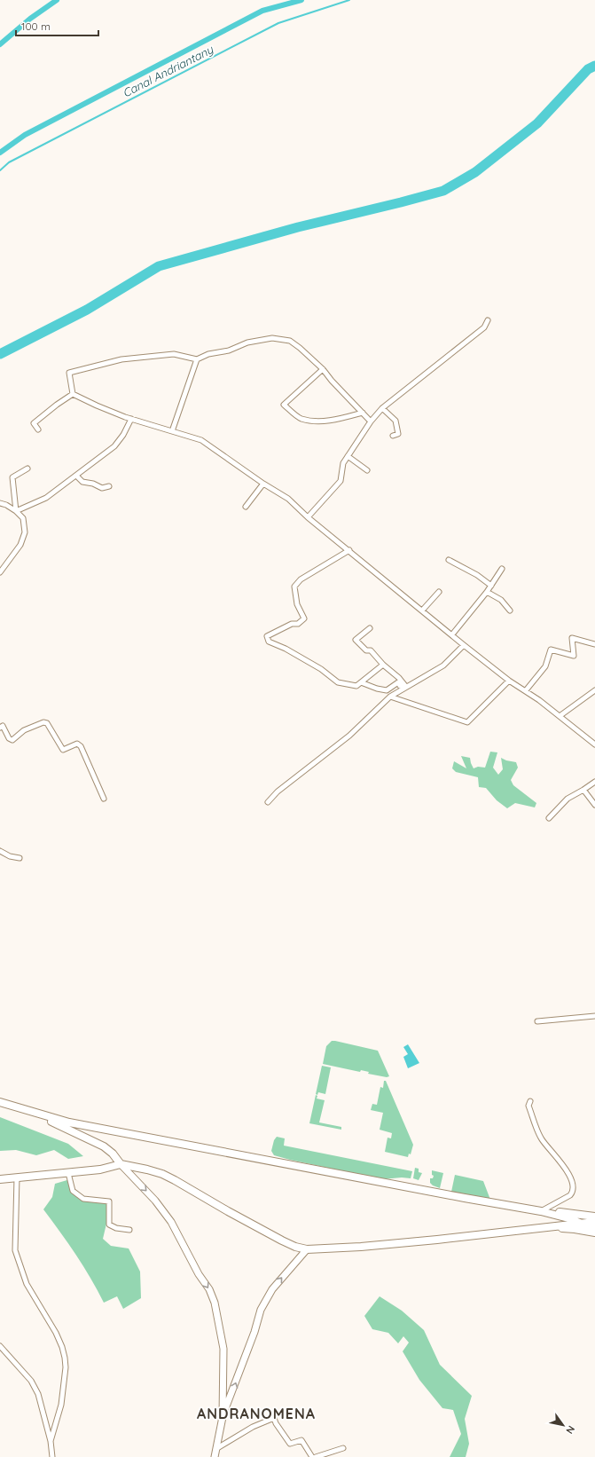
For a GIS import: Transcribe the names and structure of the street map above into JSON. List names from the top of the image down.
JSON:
{
  "districts": ["ANDRANOMENA"],
  "water": ["Canal Andriantany"],
  "scale_bar": "100 m",
  "north": "bottom right"
}
